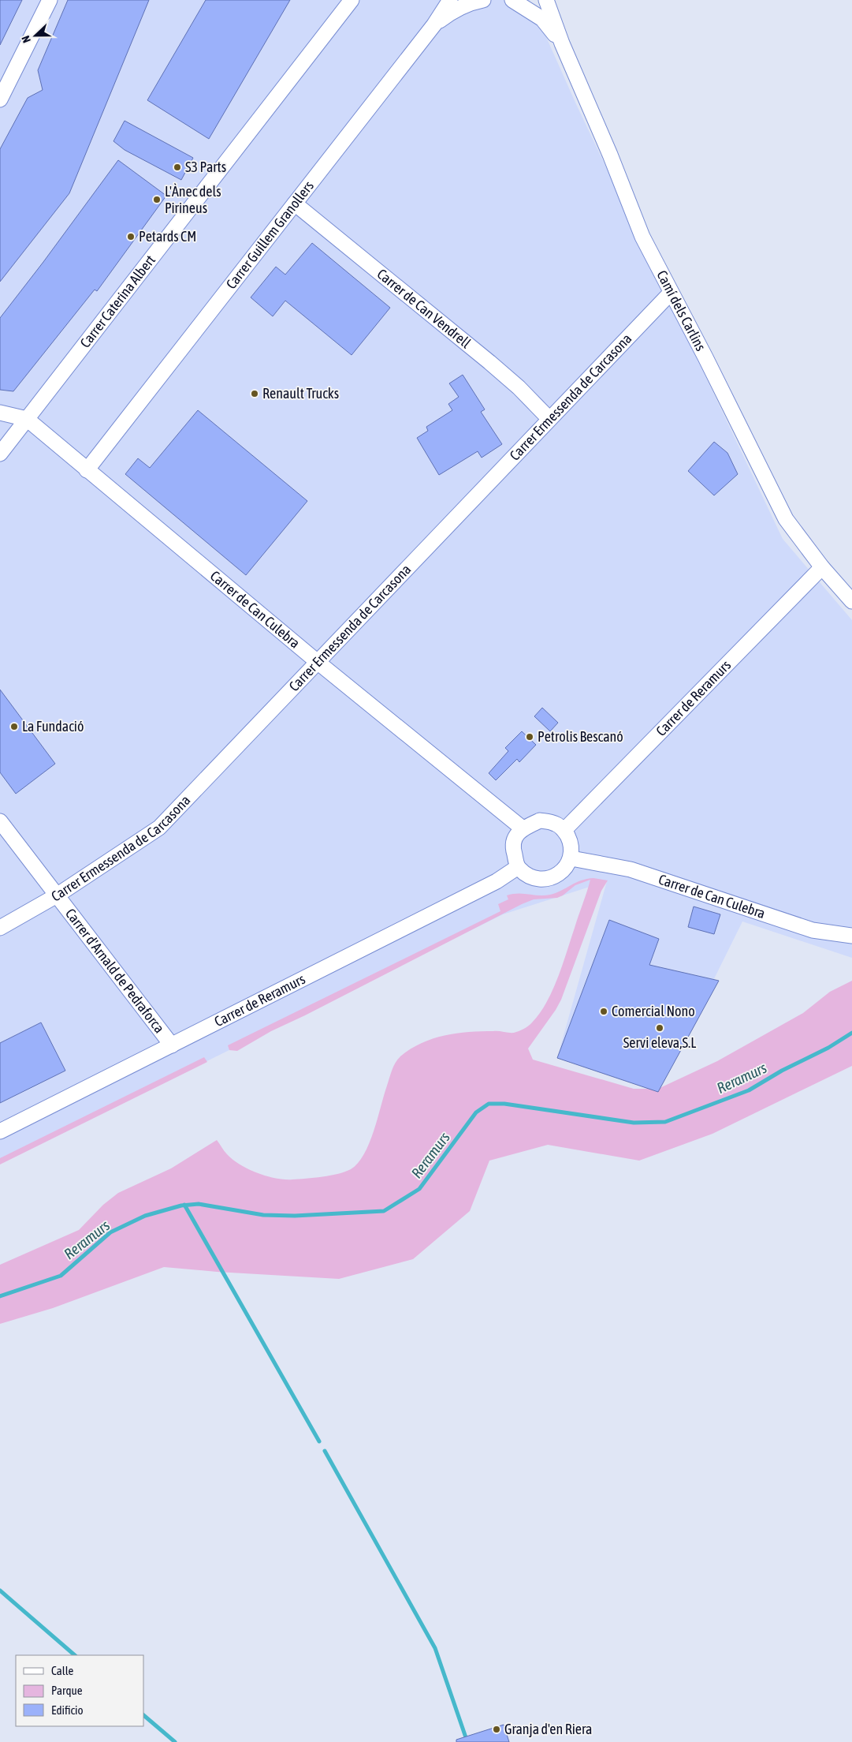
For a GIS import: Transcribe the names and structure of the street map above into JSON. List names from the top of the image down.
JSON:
{
  "streets": {
    "street": [
      "Carrer Guillem Granollers",
      "Carrer Caterina Albert",
      "Carrer de Can Vendrell",
      "Camí dels Carlins",
      "Carrer Ermessenda de Carcasona",
      "Carrer de Can Culebra",
      "Carrer de Reramurs",
      "Carrer d'Arnald de Pedraforca"
    ]
  },
  "crossings": [
    ["Carrer Guillem Granollers", "Carrer de Can Vendrell"],
    ["Carrer Guillem Granollers", "Carrer de Can Culebra"],
    ["Carrer Caterina Albert", "Carrer de Can Culebra"],
    ["Carrer de Can Vendrell", "Carrer Ermessenda de Carcasona"],
    ["Camí dels Carlins", "Carrer Ermessenda de Carcasona"],
    ["Camí dels Carlins", "Carrer de Reramurs"],
    ["Carrer Ermessenda de Carcasona", "Carrer de Can Culebra"],
    ["Carrer Ermessenda de Carcasona", "Carrer d'Arnald de Pedraforca"],
    ["Carrer de Can Culebra", "Carrer de Reramurs"],
    ["Carrer de Reramurs", "Carrer d'Arnald de Pedraforca"]
  ],
  "water": ["Reramurs"],
  "places": [
    "S3 Parts",
    "L'Ànec dels Pirineus",
    "Petards CM",
    "Renault Trucks",
    "La Fundació",
    "Petrolis Bescanó",
    "Comercial Nono",
    "Servi eleva,S.L",
    "Granja d'en Riera"
  ],
  "legend": ["Calle", "Parque", "Edificio"],
  "north": "left"
}
